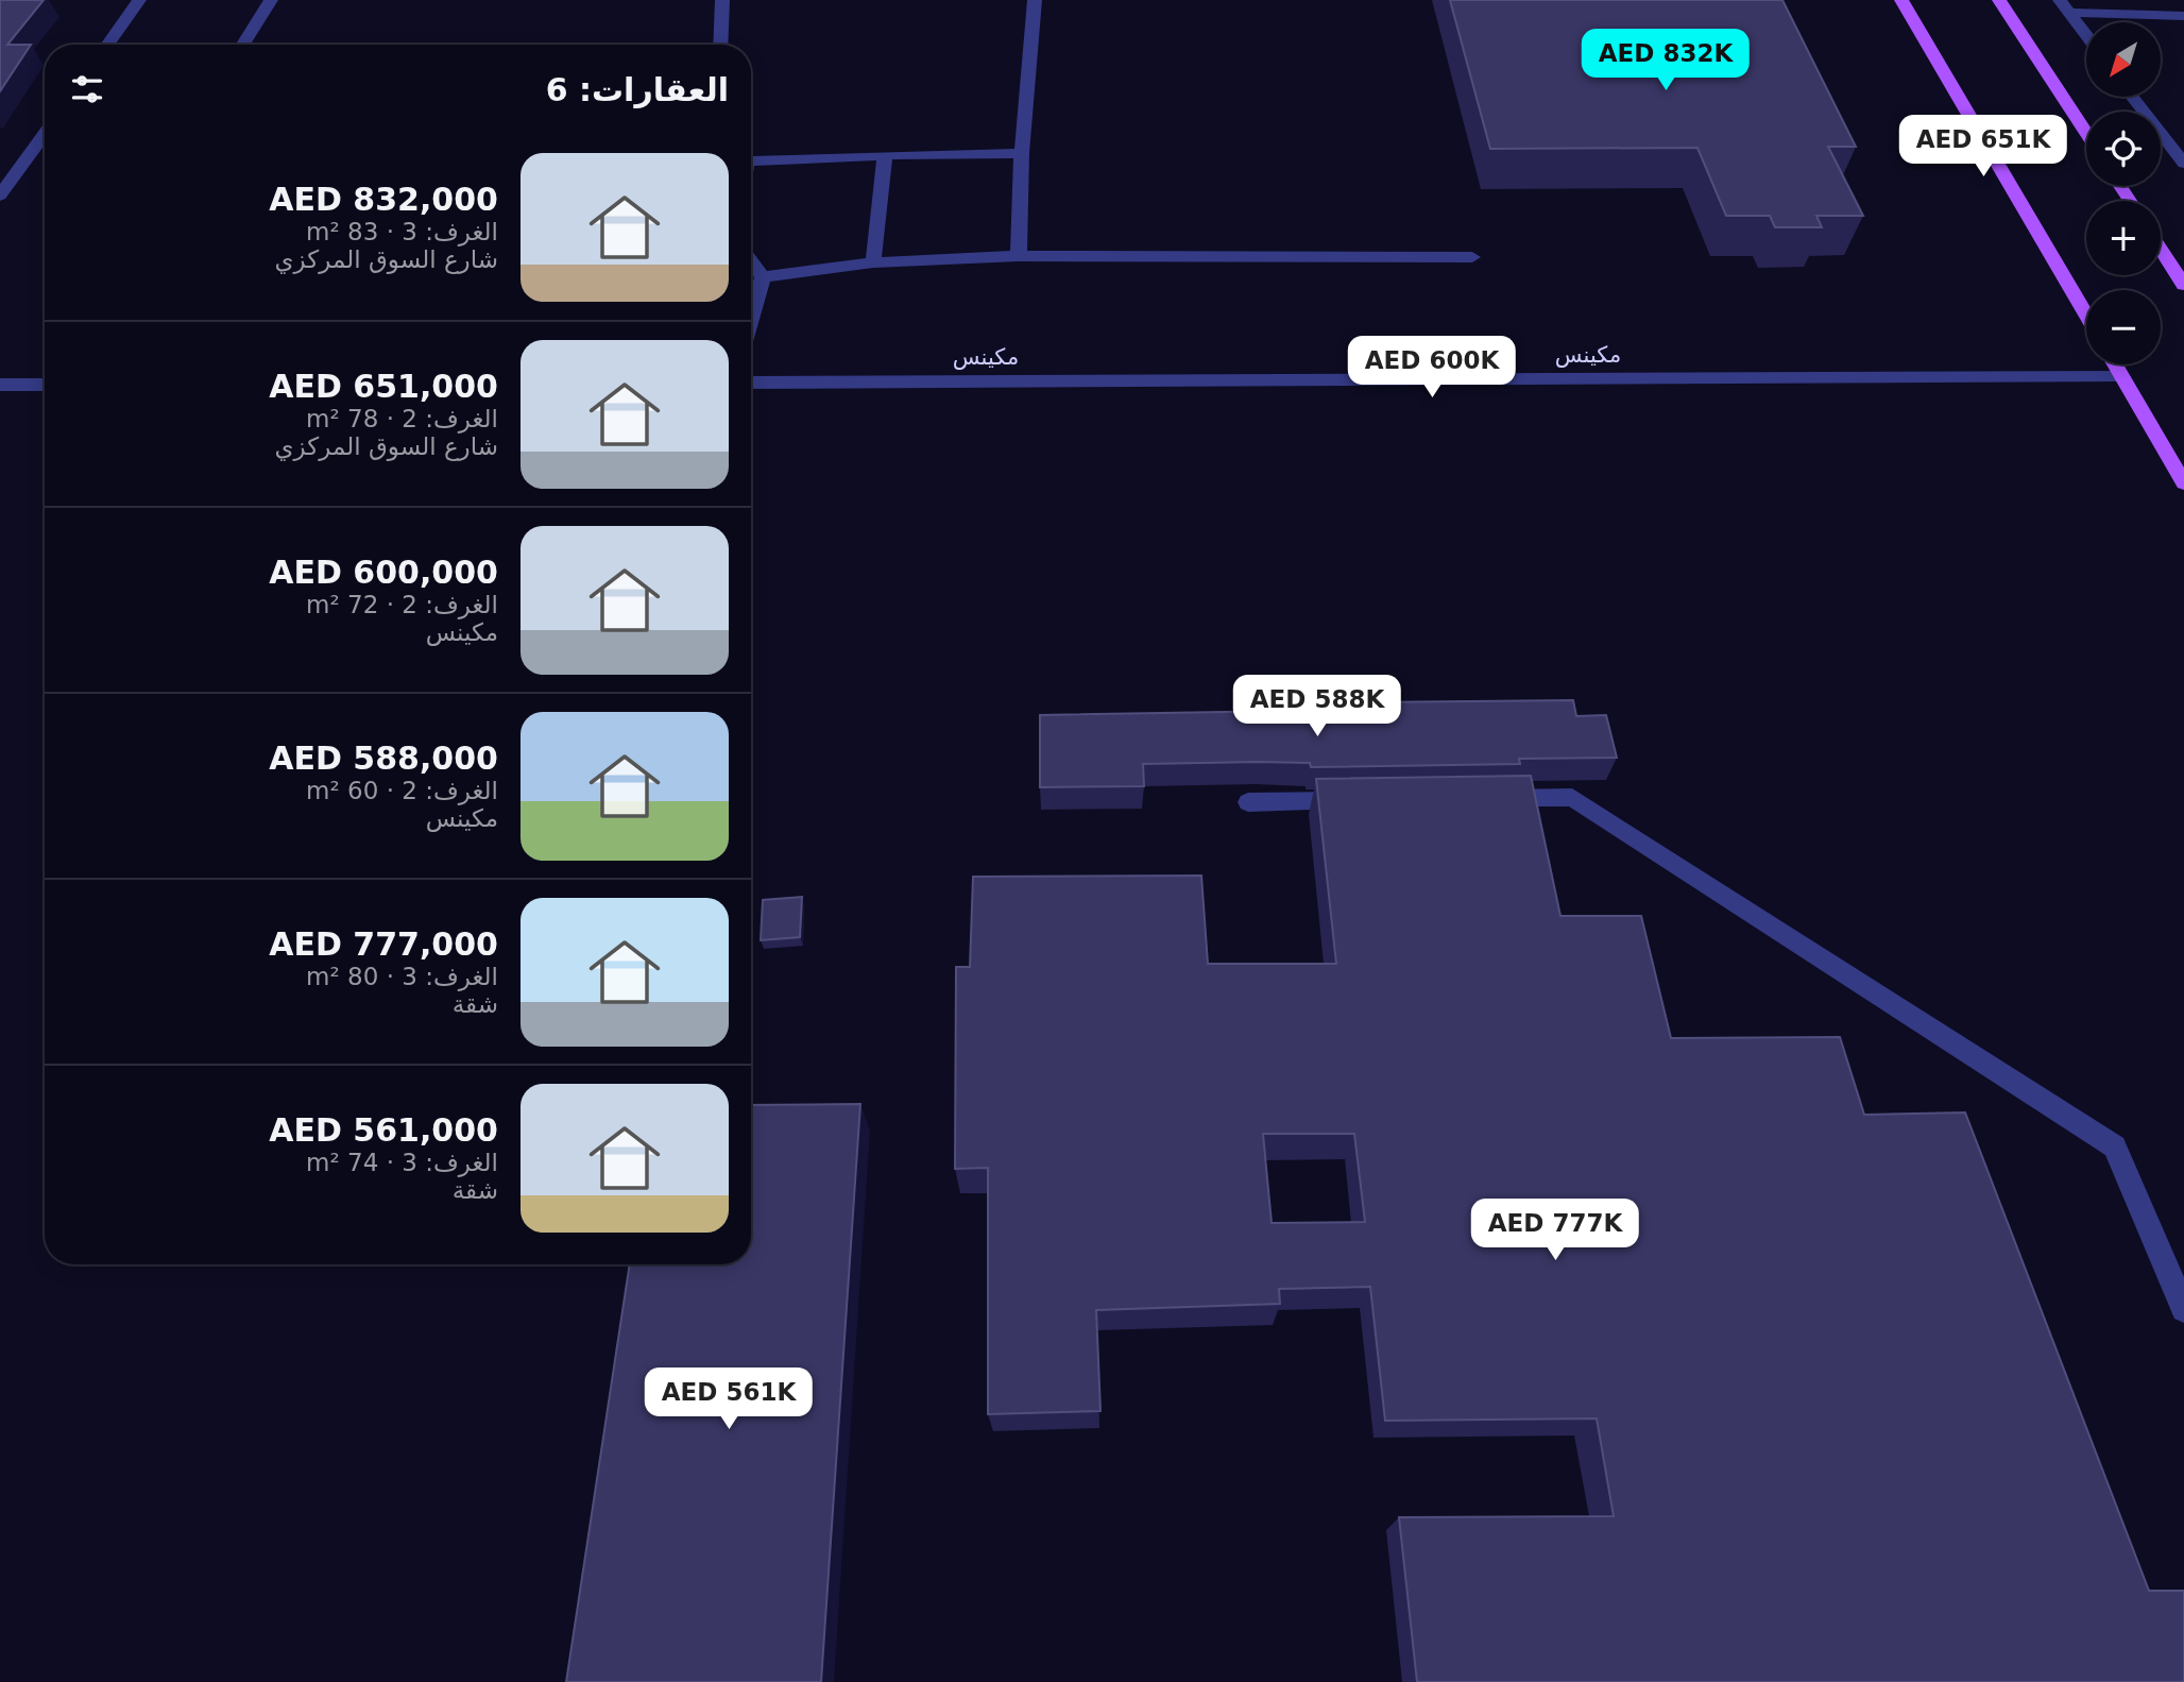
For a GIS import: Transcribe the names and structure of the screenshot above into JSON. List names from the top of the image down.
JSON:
{
  "streets": {
    "street": ["مكينس"]
  },
  "north": "bottom left",
  "page": {
    "map_buttons": ["+", "−"],
    "price": [
      "AED 832K",
      "AED 651K",
      "AED 600K",
      "AED 588K",
      "AED 777K",
      "AED 561K"
    ],
    "heading": "العقارات: 6",
    "list": [
      {
        "name": "AED 832,000",
        "note": "الغرف: 3 · 83 m² · شارع السوق المركزي"
      },
      {
        "name": "AED 651,000",
        "note": "الغرف: 2 · 78 m² · شارع السوق المركزي"
      },
      {
        "name": "AED 600,000",
        "note": "الغرف: 2 · 72 m² · مكينس"
      },
      {
        "name": "AED 588,000",
        "note": "الغرف: 2 · 60 m² · مكينس"
      },
      {
        "name": "AED 777,000",
        "note": "الغرف: 3 · 80 m² · شقة"
      },
      {
        "name": "AED 561,000",
        "note": "الغرف: 3 · 74 m² · شقة"
      }
    ]
  }
}
